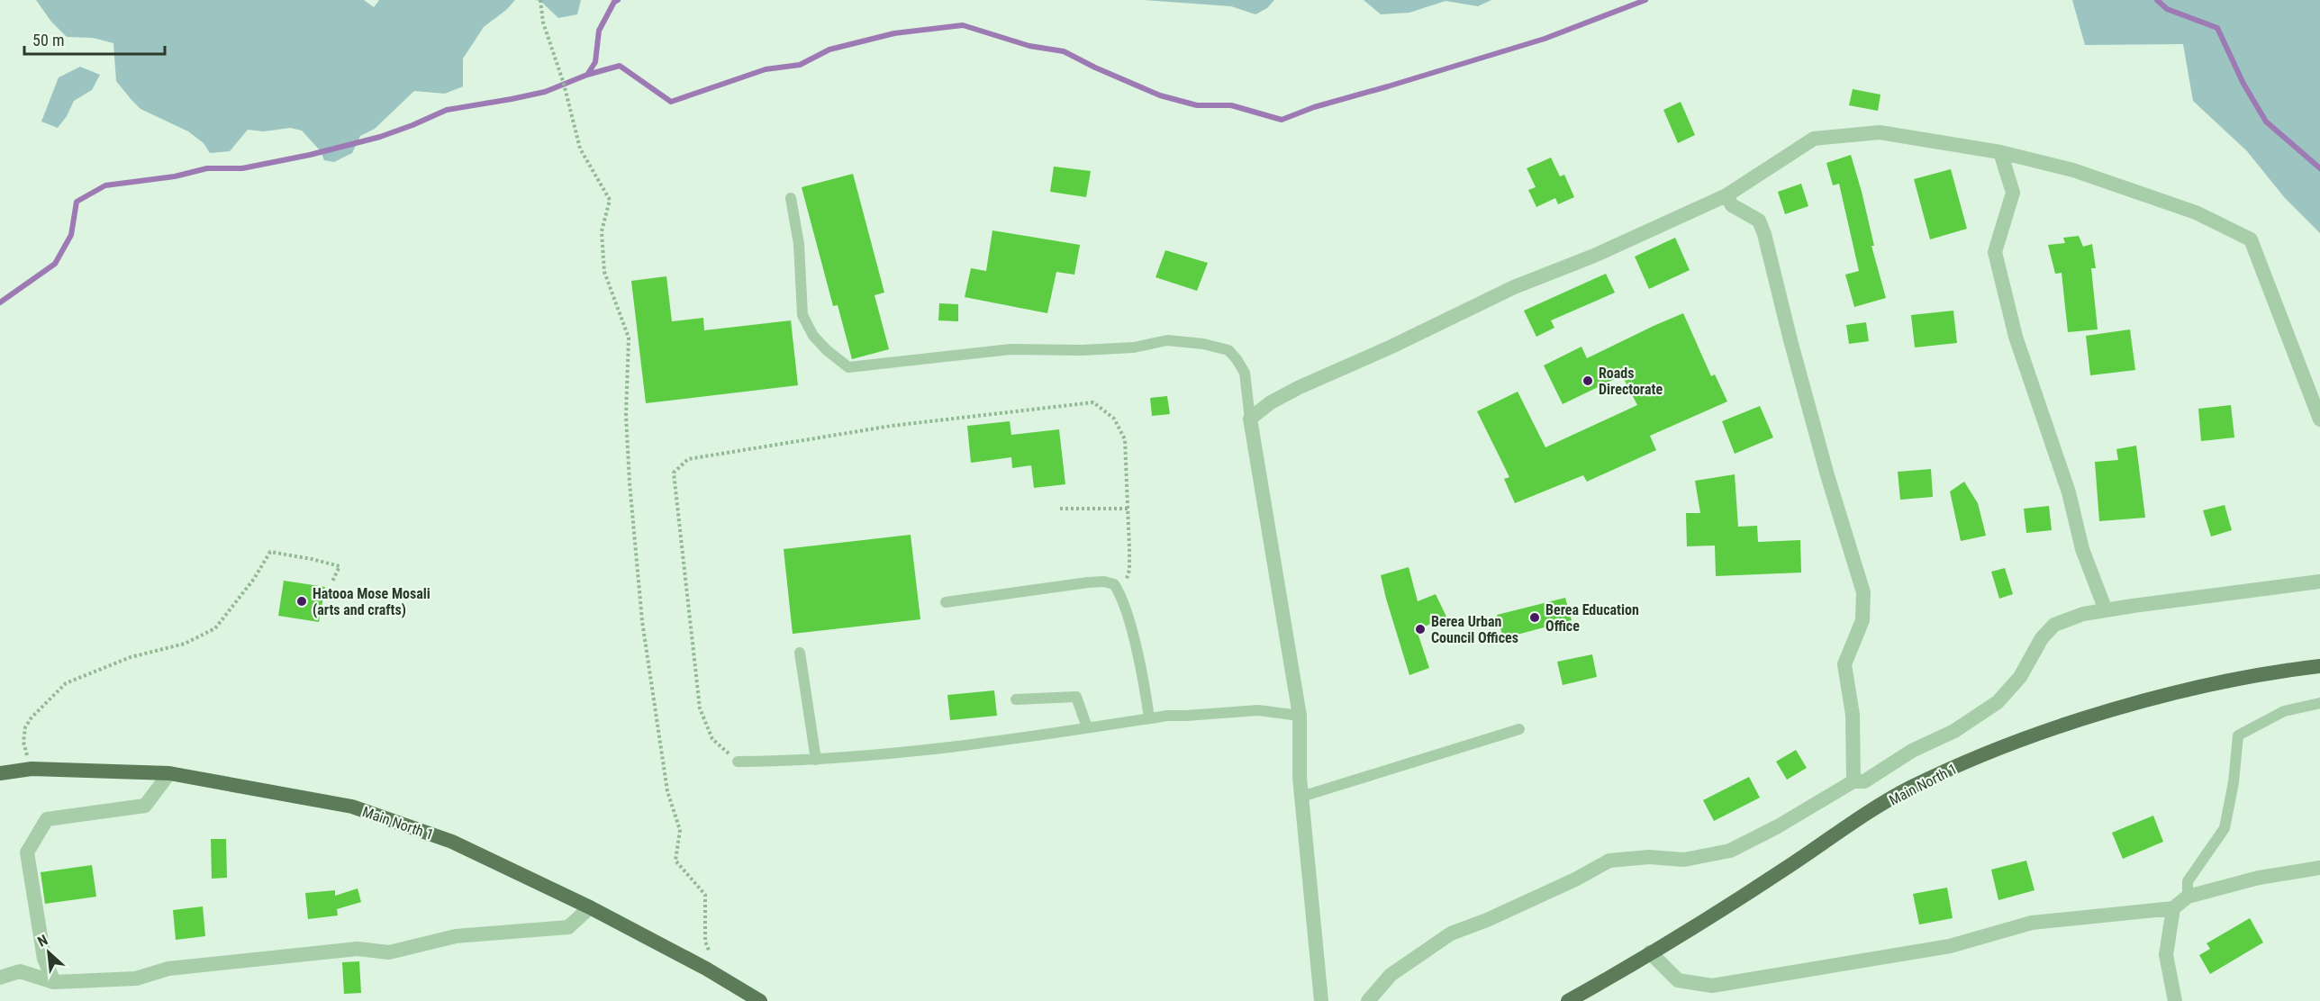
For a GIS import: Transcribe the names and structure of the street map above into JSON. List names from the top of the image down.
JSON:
{
  "streets": {
    "main road": ["Main North 1"]
  },
  "places": [
    "Roads Directorate",
    "Hatooa Mose Mosali (arts and crafts)",
    "Berea Education Office",
    "Berea Urban Council Offices"
  ],
  "scale_bar": "50 m",
  "north": "top left"
}
